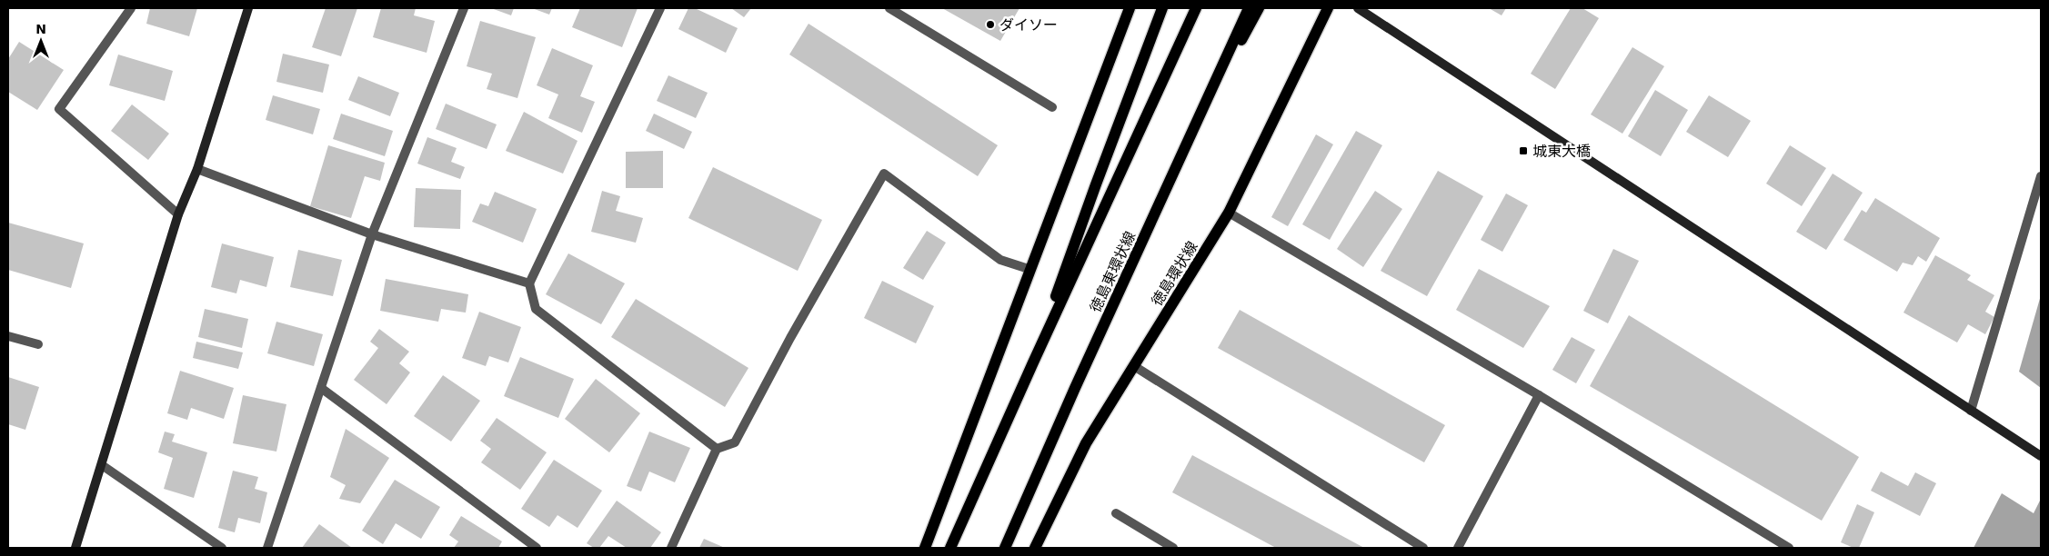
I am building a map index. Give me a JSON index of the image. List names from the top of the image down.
{
  "streets": {
    "main road": ["徳島東環状線", "徳島環状線"]
  },
  "places": {
    "other": ["ダイソー"],
    "transit": ["城東大橋"]
  },
  "north": "top"
}
